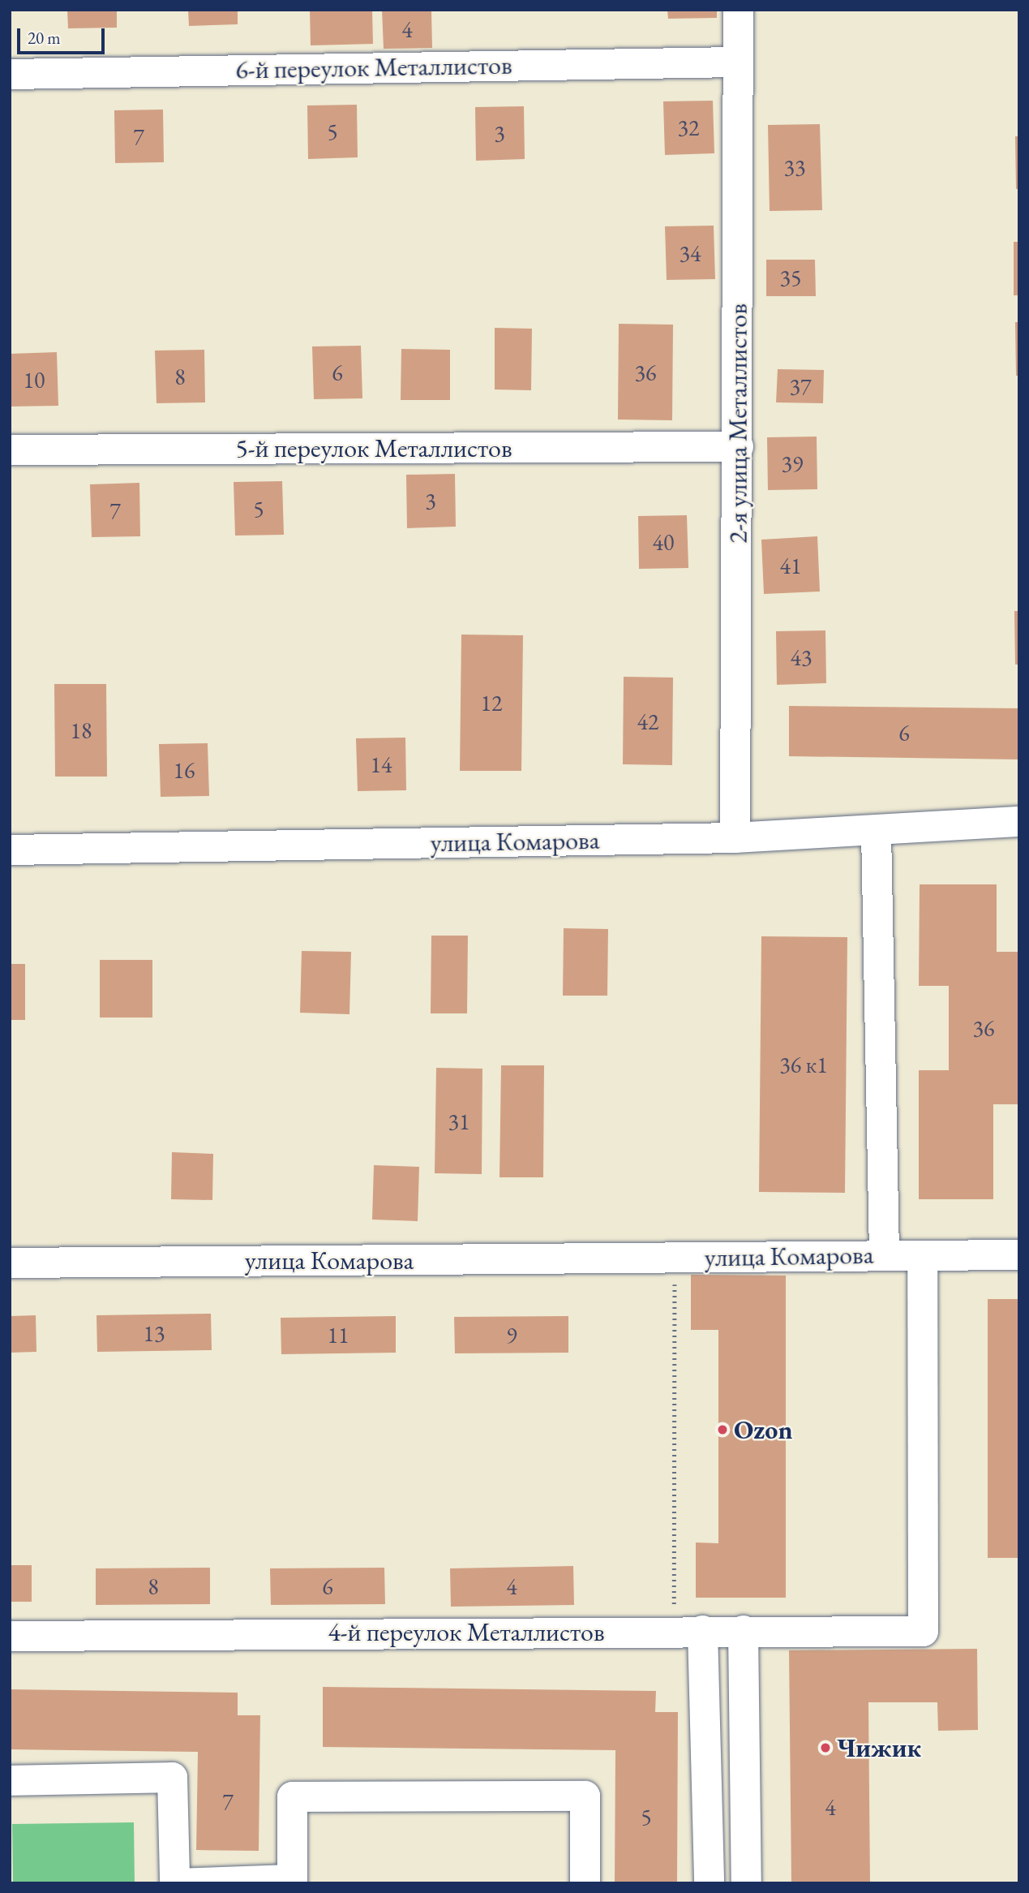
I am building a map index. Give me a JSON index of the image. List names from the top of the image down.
{
  "streets": {
    "street": [
      "6-й переулок Металлистов",
      "2-я улица Металлистов",
      "5-й переулок Металлистов",
      "улица Комарова",
      "4-й переулок Металлистов"
    ]
  },
  "crossings": [
    ["6-й переулок Металлистов", "2-я улица Металлистов"],
    ["2-я улица Металлистов", "5-й переулок Металлистов"],
    ["2-я улица Металлистов", "улица Комарова"],
    ["улица Комарова", "4-й переулок Металлистов"]
  ],
  "places": ["Ozon", "Чижик"],
  "house_numbers": [
    "4",
    "32",
    "5",
    "3",
    "7",
    "33",
    "34",
    "35",
    "6",
    "36",
    "8",
    "10",
    "37",
    "39",
    "3",
    "5",
    "7",
    "40",
    "41",
    "43",
    "12",
    "42",
    "18",
    "6",
    "14",
    "16",
    "36",
    "36 к1",
    "31",
    "13",
    "11",
    "9",
    "8",
    "6",
    "4",
    "7",
    "4",
    "5"
  ],
  "scale_bar": "20 m"
}
